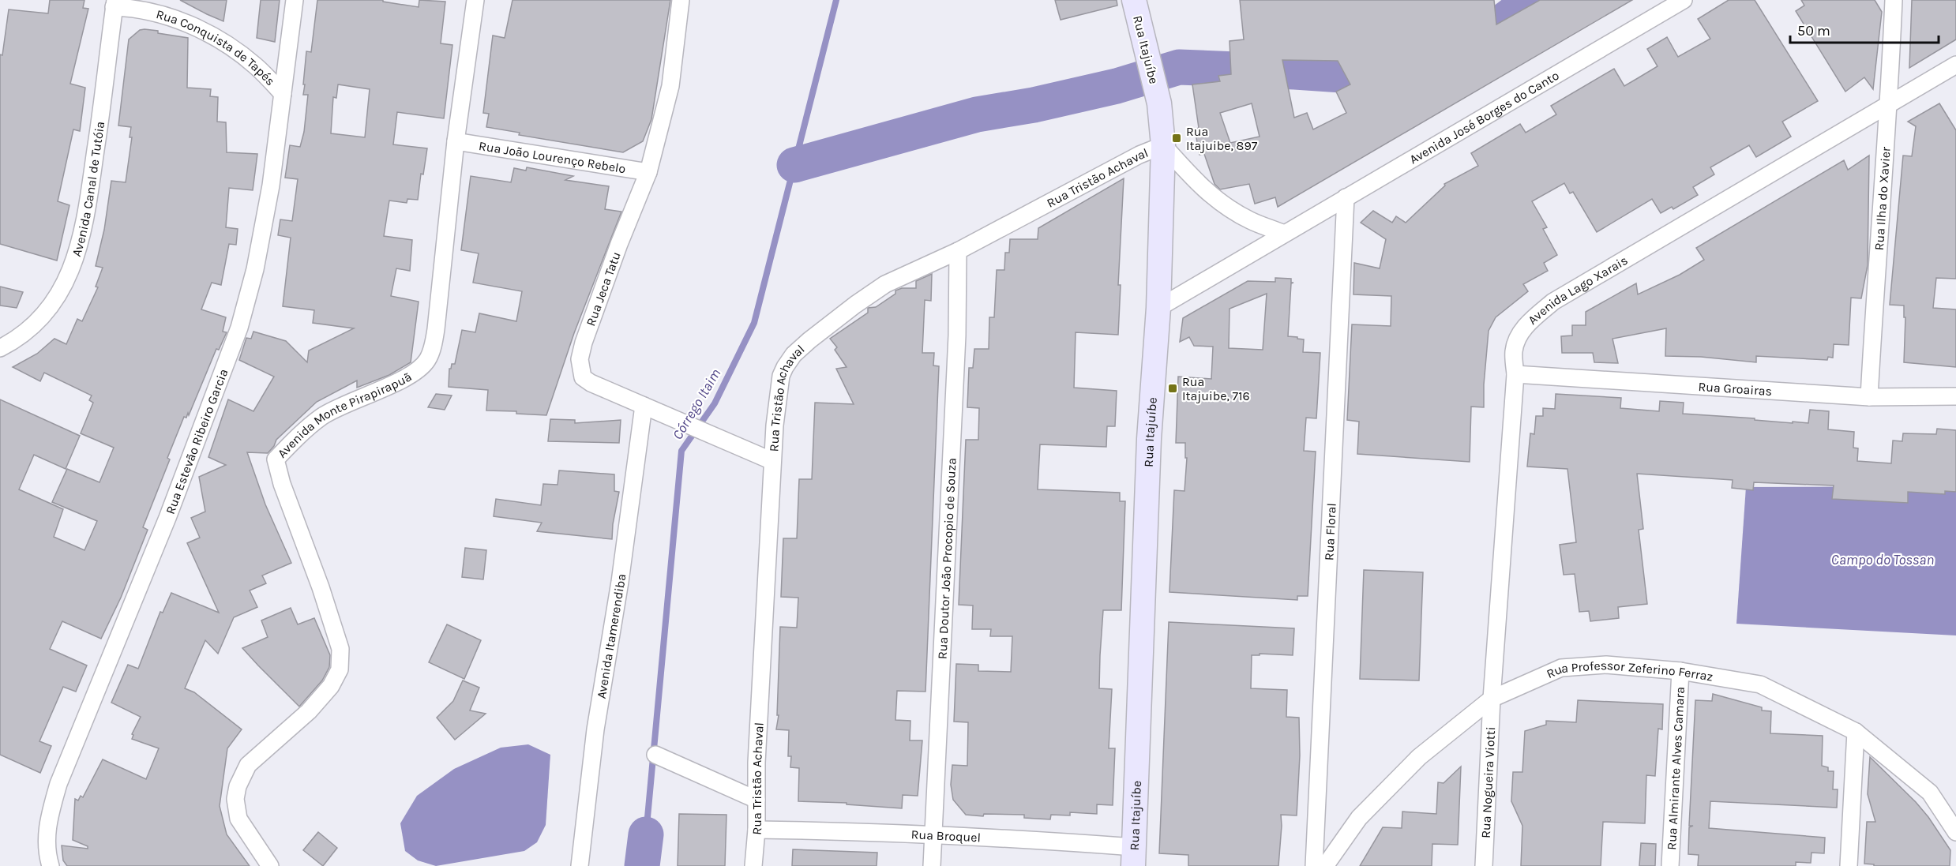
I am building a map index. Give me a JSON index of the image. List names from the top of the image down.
{
  "streets": {
    "main road": ["Rua Itajuíbe"],
    "street": [
      "Rua Conquista de Tapés",
      "Avenida José Borges do Canto",
      "Rua João Lourenço Rebelo",
      "Rua Tristão Achaval",
      "Avenida Canal de Tutóia",
      "Rua Ilha do Xavier",
      "Rua Jeca Tatu",
      "Avenida Lago Xarais",
      "Rua Groairas",
      "Avenida Monte Pirapirapuã",
      "Rua Estevão Ribeiro Garcia",
      "Rua Floral",
      "Rua Doutor João Procopio de Souza",
      "Avenida Itamerendiba",
      "Rua Professor Zeferino Ferraz",
      "Rua Almirante Alves Camara",
      "Rua Nogueira Viotti",
      "Rua Broquel"
    ]
  },
  "crossings": [
    ["Rua Conquista de Tapés", "Avenida Canal de Tutóia"],
    ["Rua Conquista de Tapés", "Rua Estevão Ribeiro Garcia"],
    ["Rua Itajuíbe", "Avenida José Borges do Canto"],
    ["Rua Itajuíbe", "Rua Tristão Achaval"],
    ["Rua Itajuíbe", "Rua Broquel"],
    ["Avenida José Borges do Canto", "Rua Floral"],
    ["Rua João Lourenço Rebelo", "Rua Jeca Tatu"],
    ["Rua João Lourenço Rebelo", "Avenida Monte Pirapirapuã"],
    ["Rua Tristão Achaval", "Rua Jeca Tatu"],
    ["Rua Tristão Achaval", "Rua Doutor João Procopio de Souza"],
    ["Rua Tristão Achaval", "Rua Broquel"],
    ["Rua Ilha do Xavier", "Avenida Lago Xarais"],
    ["Rua Ilha do Xavier", "Rua Groairas"],
    ["Rua Jeca Tatu", "Avenida Itamerendiba"],
    ["Avenida Lago Xarais", "Rua Groairas"],
    ["Avenida Lago Xarais", "Rua Professor Zeferino Ferraz"],
    ["Avenida Lago Xarais", "Rua Nogueira Viotti"],
    ["Rua Doutor João Procopio de Souza", "Rua Broquel"],
    ["Rua Professor Zeferino Ferraz", "Rua Almirante Alves Camara"],
    ["Rua Professor Zeferino Ferraz", "Rua Nogueira Viotti"]
  ],
  "water": ["Córrego Itaim", "Campo do Tossan"],
  "places": {
    "transit": ["Rua Itajuibe, 897", "Rua Itajuibe, 716"]
  },
  "scale_bar": "50 m"
}
